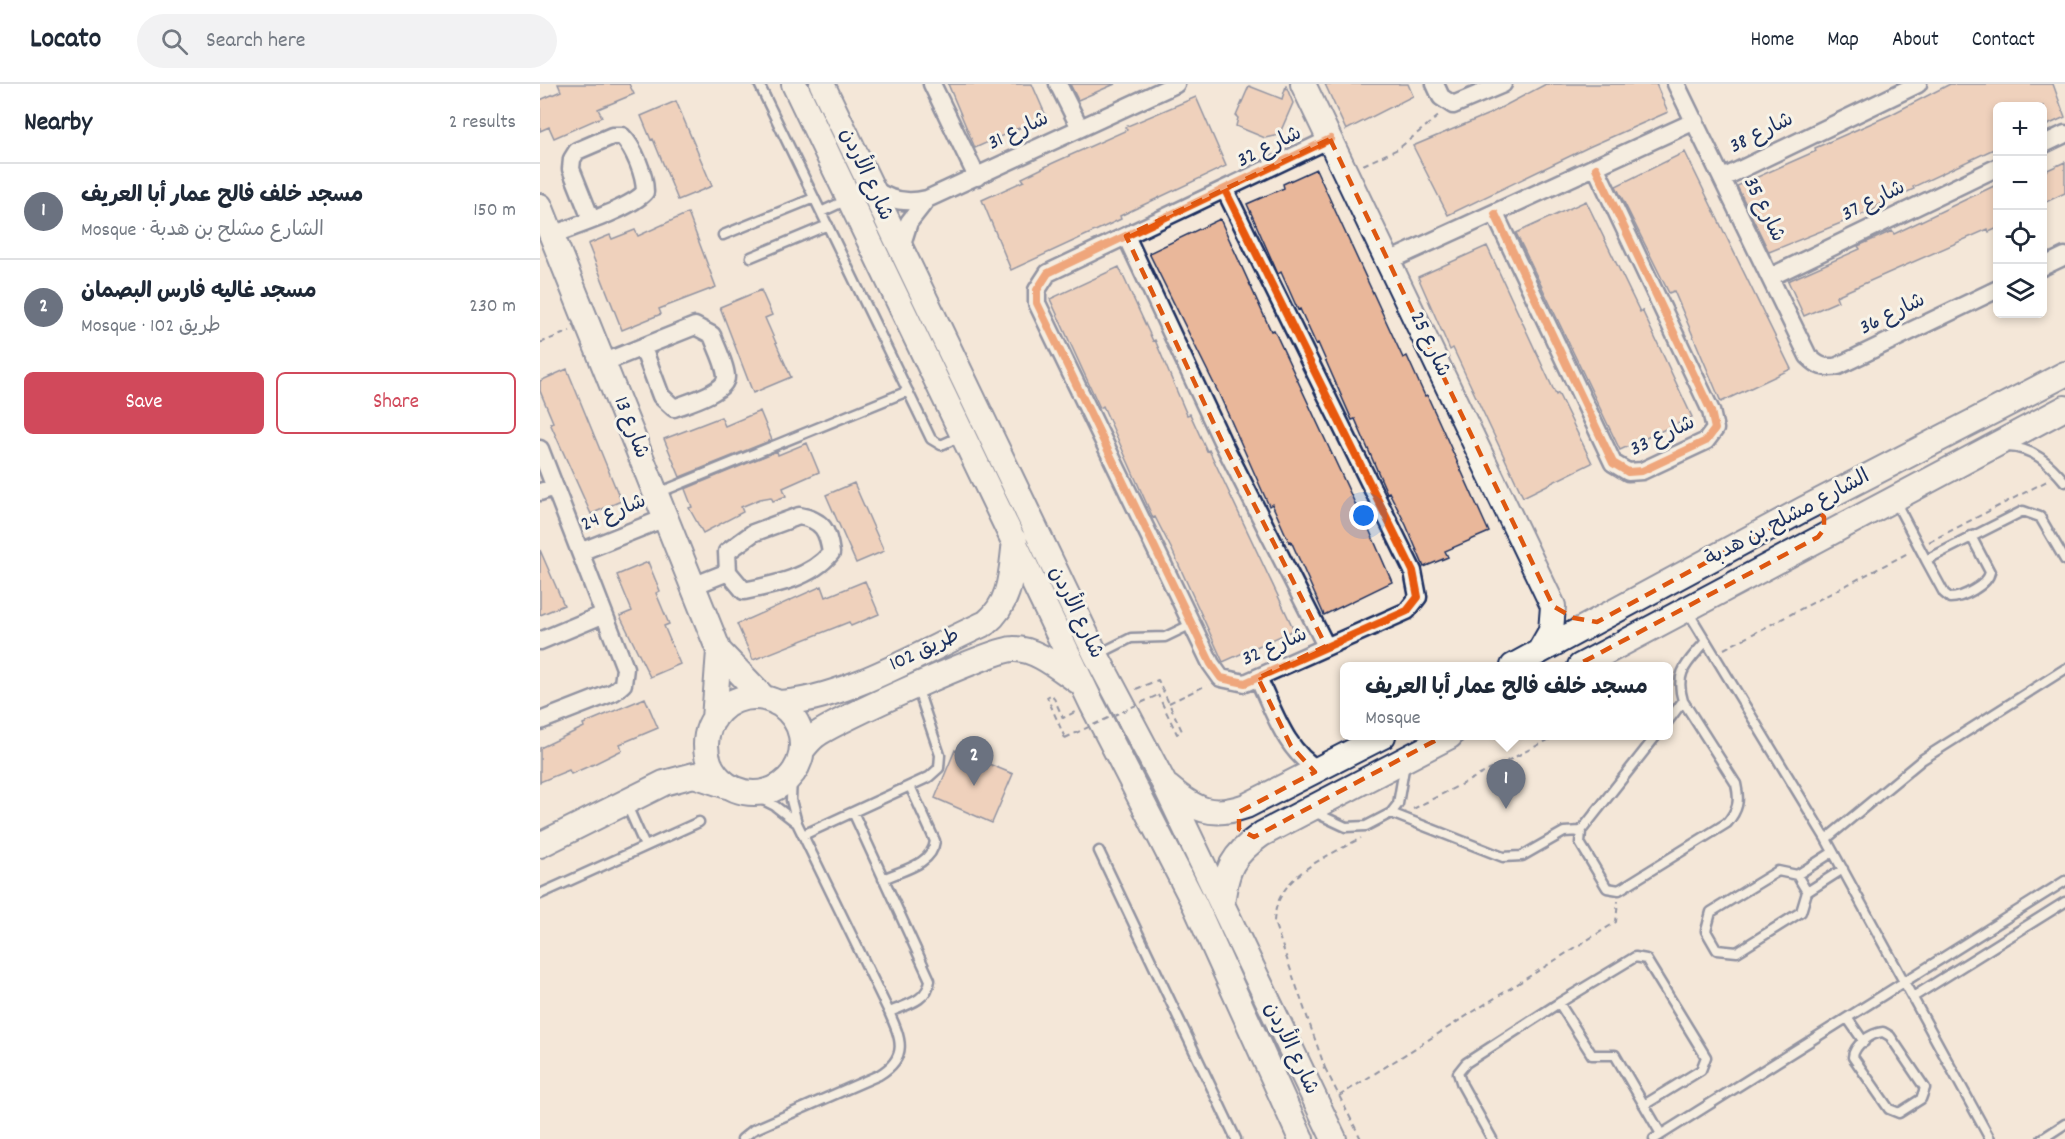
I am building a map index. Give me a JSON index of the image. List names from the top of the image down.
{
  "streets": {
    "street": [
      "شارع 31",
      "شارع 38",
      "شارع 32",
      "شارع الأردن",
      "شارع 37",
      "شارع 35",
      "شارع 36",
      "شارع 25",
      "شارع 13",
      "شارع 33",
      "شارع 24",
      "الشارع مشلح بن هدبة",
      "طريق 102"
    ]
  },
  "crossings": [
    ["شارع 31", "شارع الأردن"],
    ["شارع 38", "شارع 35"],
    ["شارع 32", "شارع 25"],
    ["شارع الأردن", "طريق 102"],
    ["شارع 37", "شارع 35"],
    ["شارع 35", "شارع 36"],
    ["شارع 13", "شارع 24"],
    ["شارع 13", "طريق 102"]
  ],
  "page": {
    "header": "Locato",
    "search": "Search here",
    "nav": [
      "Home",
      "Map",
      "About",
      "Contact"
    ],
    "heading": ["Nearby", "2 results"],
    "map_buttons": ["+", "−"],
    "list": [
      {
        "mark": "1",
        "name": "مسجد خلف فالح عمار أبا العريف",
        "note": "Mosque · الشارع مشلح بن هدبة",
        "value": "150 m"
      },
      {
        "mark": "2",
        "name": "مسجد غاليه فارس البصمان",
        "note": "Mosque · طريق 102",
        "value": "230 m"
      }
    ],
    "buttons": ["Save", "Share"],
    "popup": ["مسجد خلف فالح عمار أبا العريف", "Mosque"],
    "pins": ["2", "1"]
  }
}
